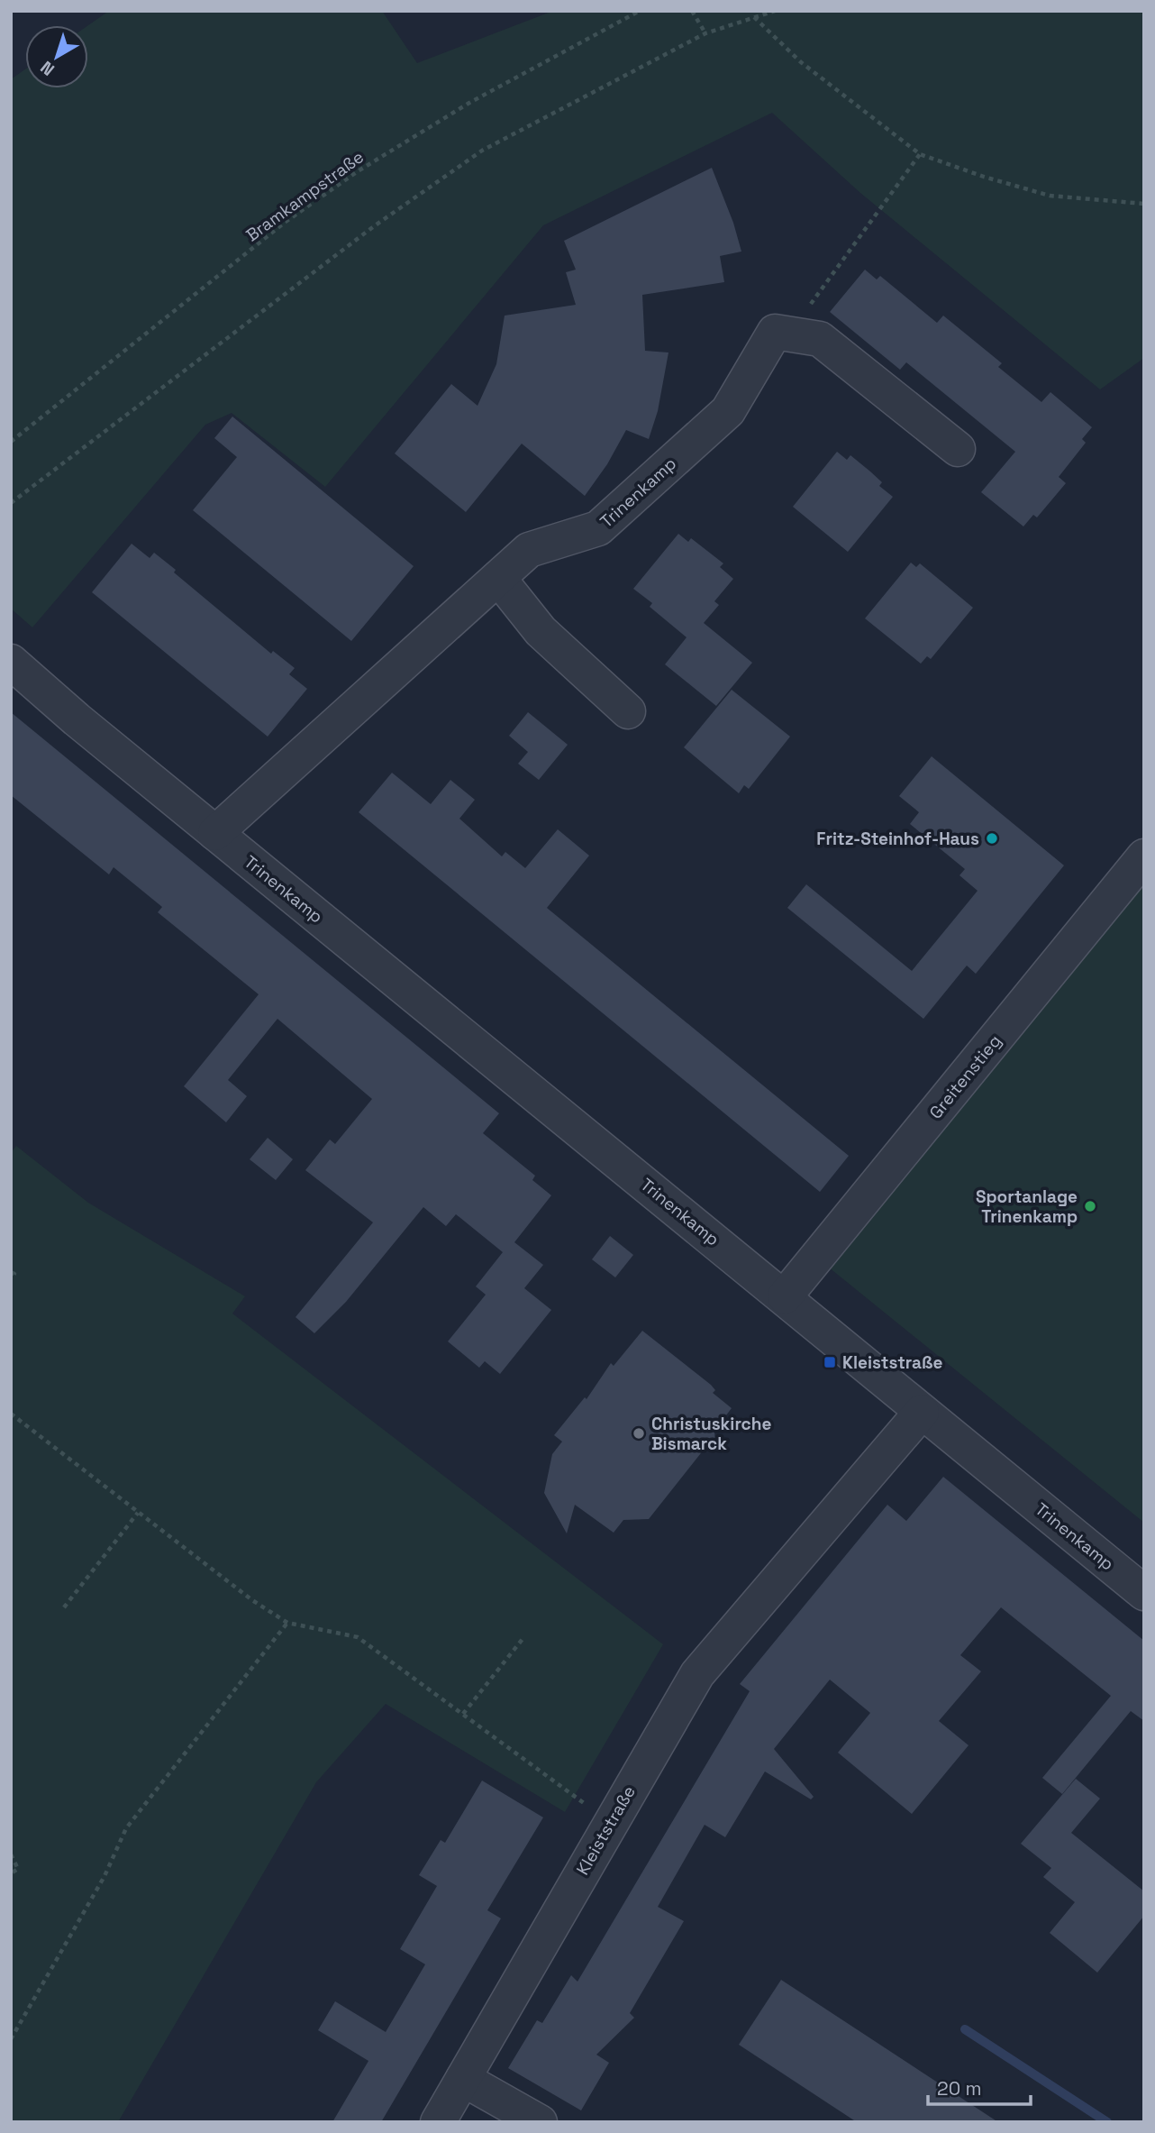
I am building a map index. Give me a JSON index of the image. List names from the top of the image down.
{
  "streets": {
    "street": ["Trinenkamp", "Greitenstieg", "Kleiststraße"],
    "path": ["Bramkampstraße"]
  },
  "crossings": [
    ["Trinenkamp", "Greitenstieg"],
    ["Trinenkamp", "Kleiststraße"]
  ],
  "places": {
    "other": ["Fritz-Steinhof-Haus", "Sportanlage Trinenkamp", "Christuskirche Bismarck"],
    "transit": ["Kleiststraße"]
  },
  "scale_bar": "20 m",
  "north": "bottom left"
}
